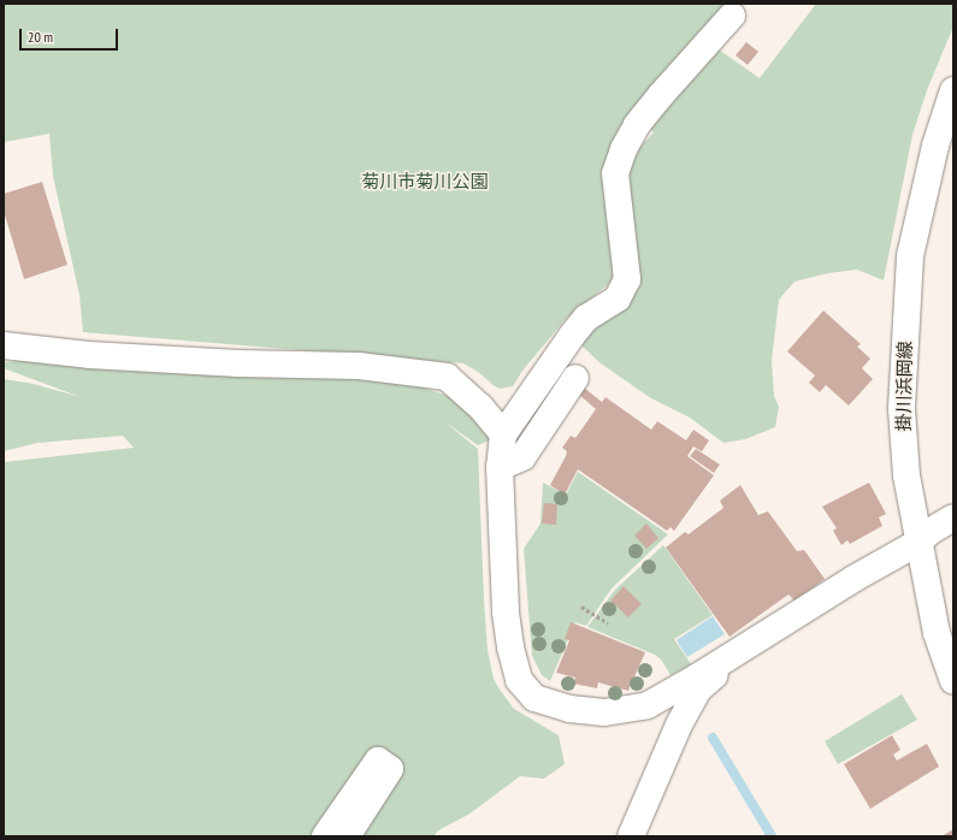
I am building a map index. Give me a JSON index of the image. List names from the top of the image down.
{
  "streets": {
    "street": ["掛川浜岡線"]
  },
  "parks": ["菊川市菊川公園"],
  "scale_bar": "20 m"
}
